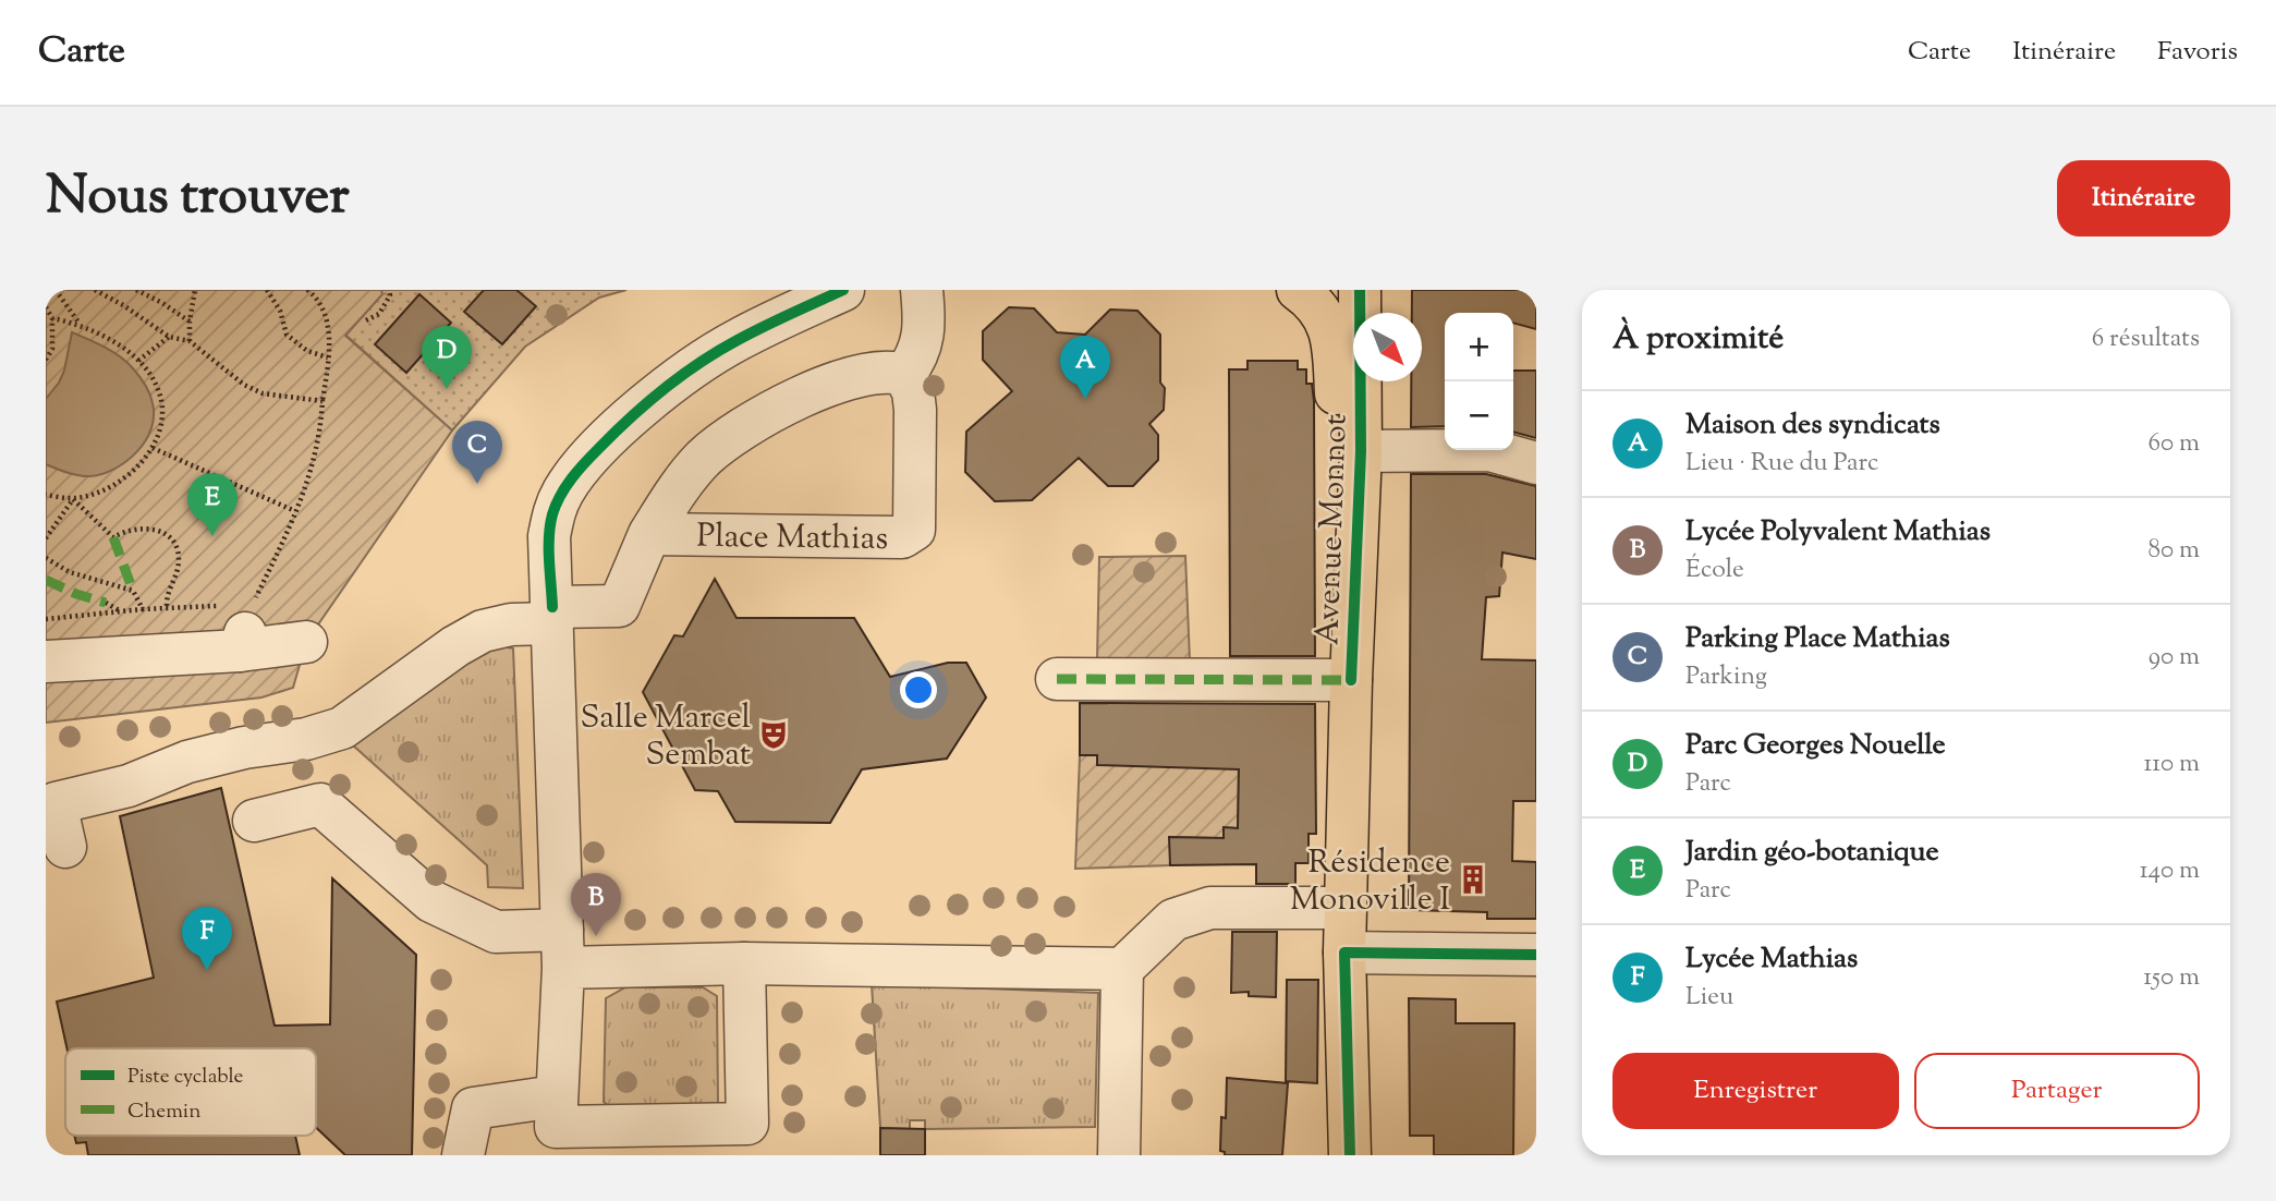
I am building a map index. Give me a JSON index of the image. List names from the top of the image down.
{
  "streets": {
    "main road": ["Avenue Monnot"],
    "street": ["Place Mathias"]
  },
  "places": {
    "theatre": ["Salle Marcel Sembat"],
    "building": ["Résidence Monoville I"]
  },
  "legend": ["Piste cyclable", "Chemin"],
  "north": "bottom right",
  "page": {
    "header": "Carte",
    "nav": ["Carte", "Itinéraire", "Favoris"],
    "title": "Nous trouver",
    "buttons": [
      "Itinéraire",
      ["Enregistrer", "Partager"]
    ],
    "heading": ["À proximité", "6 résultats"],
    "map_buttons": ["+", "−"],
    "pins": [
      "D",
      "A",
      "C",
      "E",
      "B",
      "F"
    ],
    "list": [
      {
        "mark": "A",
        "name": "Maison des syndicats",
        "note": "Lieu · Rue du Parc",
        "value": "60 m"
      },
      {
        "mark": "B",
        "name": "Lycée Polyvalent Mathias",
        "note": "École",
        "value": "80 m"
      },
      {
        "mark": "C",
        "name": "Parking Place Mathias",
        "note": "Parking",
        "value": "90 m"
      },
      {
        "mark": "D",
        "name": "Parc Georges Nouelle",
        "note": "Parc",
        "value": "110 m"
      },
      {
        "mark": "E",
        "name": "Jardin géo-botanique",
        "note": "Parc",
        "value": "140 m"
      },
      {
        "mark": "F",
        "name": "Lycée Mathias",
        "note": "Lieu",
        "value": "150 m"
      }
    ]
  }
}
